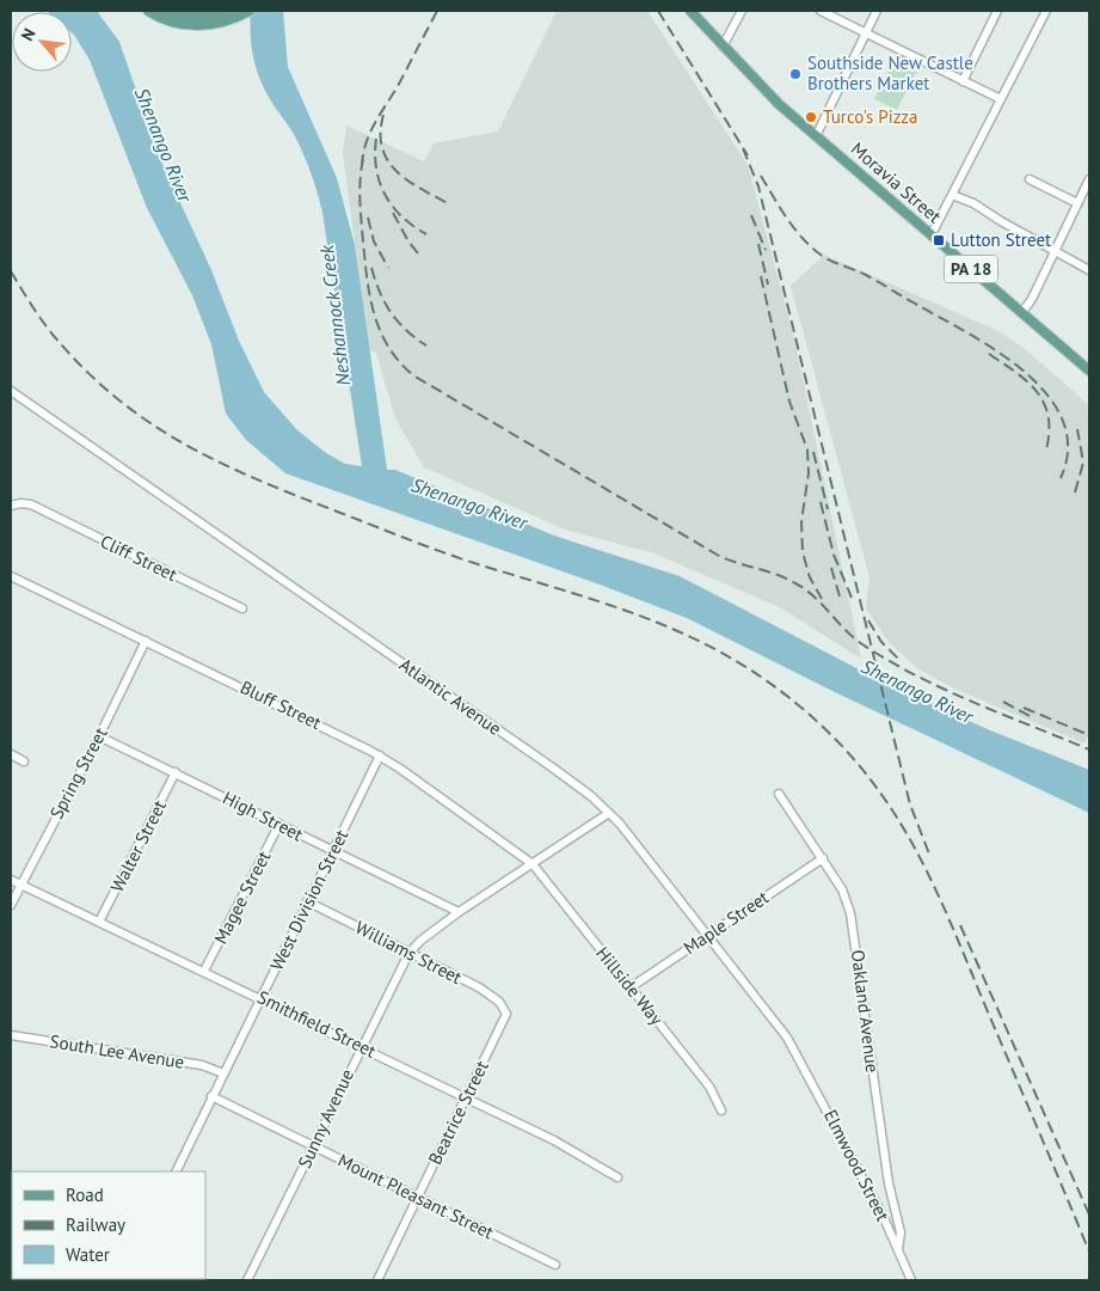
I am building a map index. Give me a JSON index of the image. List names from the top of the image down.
{
  "streets": {
    "main road": ["Moravia Street", "PA 18"],
    "street": [
      "Cliff Street",
      "Atlantic Avenue",
      "Bluff Street",
      "Spring Street",
      "High Street",
      "Walter Street",
      "Magee Street",
      "West Division Street",
      "Maple Street",
      "Williams Street",
      "Hillside Way",
      "Oakland Avenue",
      "Smithfield Street",
      "South Lee Avenue",
      "Beatrice Street",
      "Sunny Avenue",
      "Elmwood Street",
      "Mount Pleasant Street"
    ]
  },
  "crossings": [
    ["Atlantic Avenue", "Maple Street"],
    ["Atlantic Avenue", "Sunny Avenue"],
    ["Atlantic Avenue", "Elmwood Street"],
    ["Bluff Street", "Spring Street"],
    ["Bluff Street", "West Division Street"],
    ["Bluff Street", "Hillside Way"],
    ["Bluff Street", "Sunny Avenue"],
    ["Spring Street", "High Street"],
    ["Spring Street", "Smithfield Street"],
    ["High Street", "Walter Street"],
    ["High Street", "Magee Street"],
    ["High Street", "West Division Street"],
    ["High Street", "Sunny Avenue"],
    ["Walter Street", "Smithfield Street"],
    ["Magee Street", "Smithfield Street"],
    ["West Division Street", "Williams Street"],
    ["West Division Street", "Smithfield Street"],
    ["West Division Street", "South Lee Avenue"],
    ["West Division Street", "Mount Pleasant Street"],
    ["Maple Street", "Hillside Way"],
    ["Maple Street", "Oakland Avenue"],
    ["Williams Street", "Beatrice Street"],
    ["Williams Street", "Sunny Avenue"],
    ["Hillside Way", "Sunny Avenue"],
    ["Oakland Avenue", "Elmwood Street"],
    ["Smithfield Street", "Beatrice Street"],
    ["Smithfield Street", "Sunny Avenue"],
    ["Beatrice Street", "Mount Pleasant Street"],
    ["Sunny Avenue", "Mount Pleasant Street"]
  ],
  "water": ["Shenango River", "Neshannock Creek"],
  "places": {
    "other": ["Southside New Castle Brothers Market", "Turco's Pizza"],
    "transit": ["Lutton Street"]
  },
  "legend": ["Road", "Railway", "Water"],
  "north": "top left"
}
